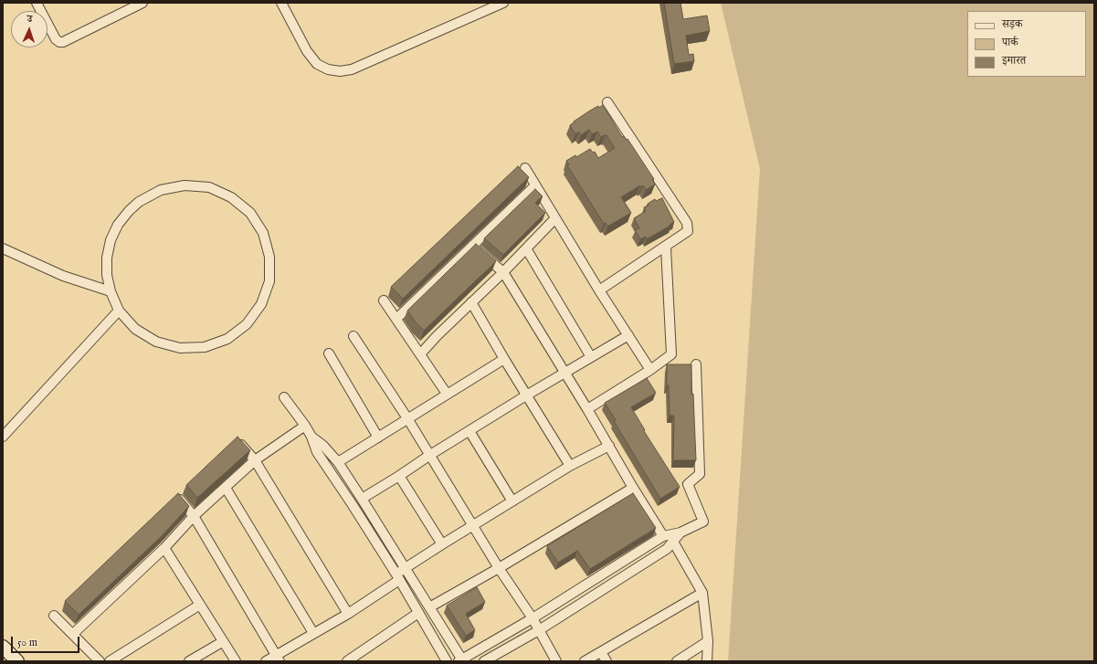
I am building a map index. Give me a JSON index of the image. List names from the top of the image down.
{
  "legend": ["सड़क", "पार्क", "इमारत"],
  "scale_bar": "50 m",
  "north": "top"
}
